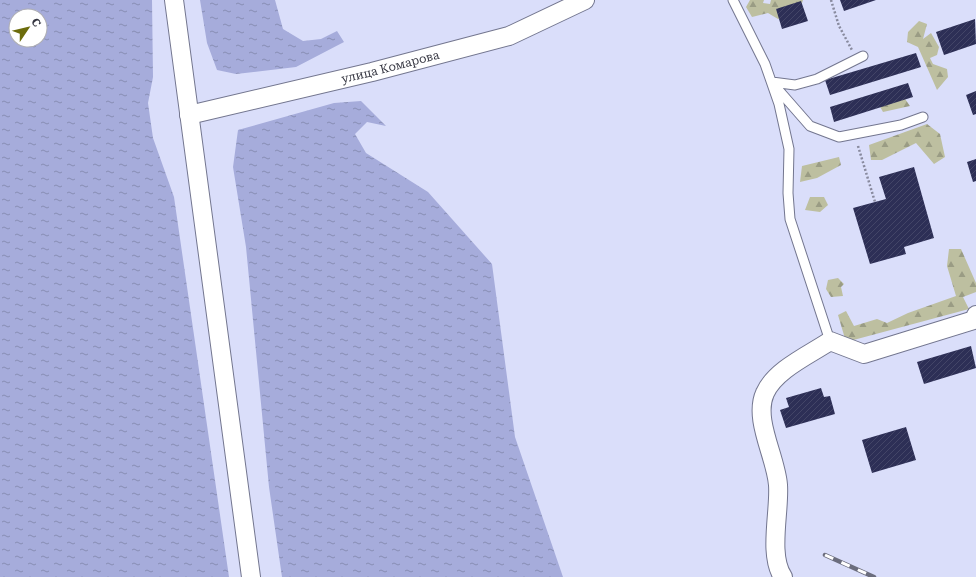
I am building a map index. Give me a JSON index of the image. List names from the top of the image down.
{
  "streets": {
    "street": ["улица Комарова"]
  },
  "north": "top right"
}
